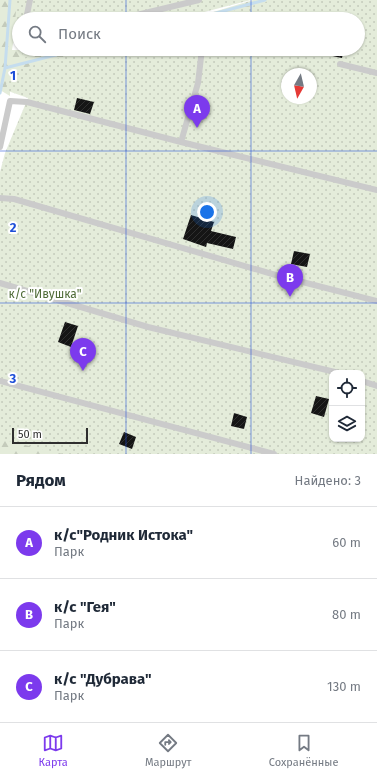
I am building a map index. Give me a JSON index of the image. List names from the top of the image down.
{
  "parks": ["к/с \"Ивушка\""],
  "scale_bar": "50 m",
  "north": "bottom",
  "page": {
    "search": "Поиск",
    "pins": ["A", "B", "C"],
    "scale": "50 m",
    "heading": ["Рядом", "Найдено: 3"],
    "list": [
      {
        "mark": "A",
        "name": "к/с\"Родник Истока\"",
        "note": "Парк",
        "value": "60 m"
      },
      {
        "mark": "B",
        "name": "к/с \"Гея\"",
        "note": "Парк",
        "value": "80 m"
      },
      {
        "mark": "C",
        "name": "к/с \"Дубрава\"",
        "note": "Парк",
        "value": "130 m"
      }
    ],
    "nav": ["Карта", "Маршрут", "Сохранённые"]
  },
  "grid": {
    "rows": ["1", "2", "3"]
  }
}
